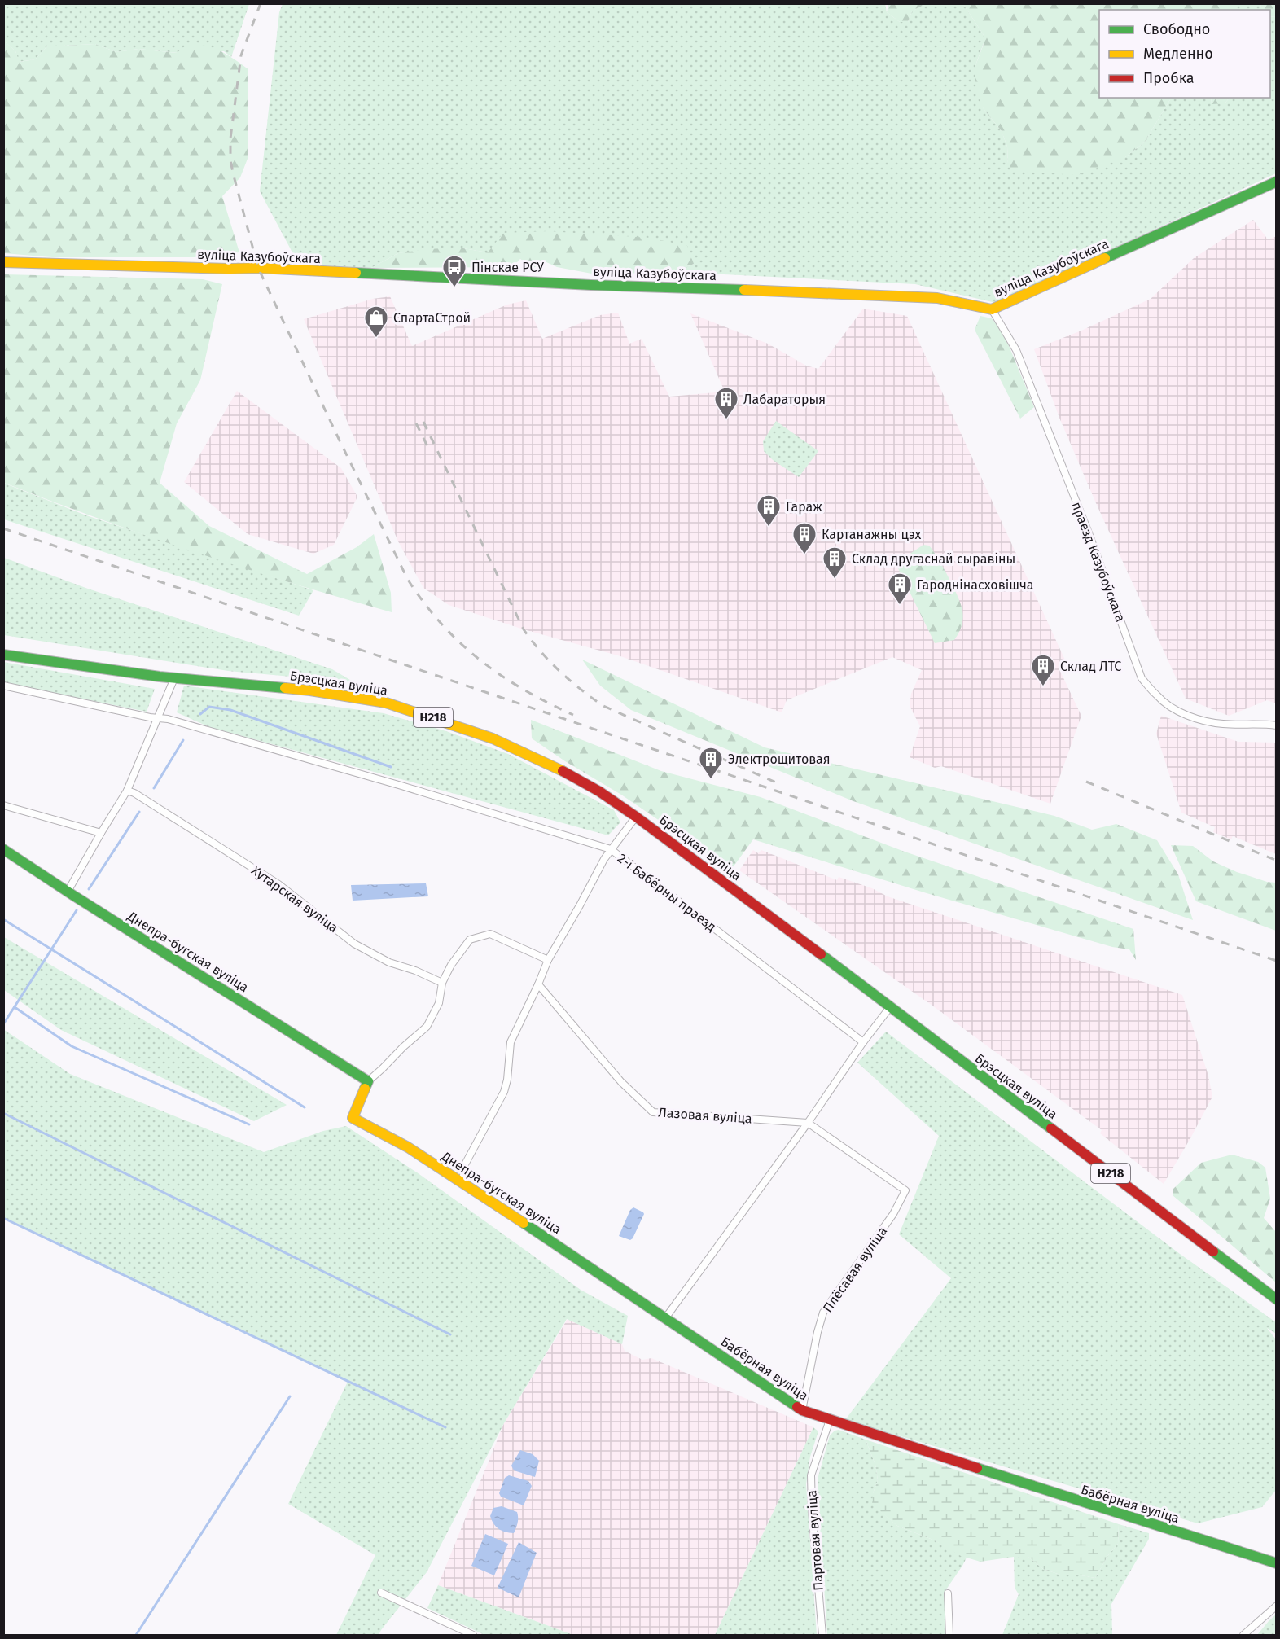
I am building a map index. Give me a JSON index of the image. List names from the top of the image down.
{
  "streets": {
    "street": [
      "вуліца Казубоўскага",
      "праезд Казубоўскага",
      "Брэсцкая вуліца",
      "Н218",
      "2-і Бабёрны праезд",
      "Хутарская вуліца",
      "Днепра-бугская вуліца",
      "Лазовая вуліца",
      "Плёсавая вуліца",
      "Бабёрная вуліца",
      "Партовая вуліца"
    ]
  },
  "crossings": [
    ["вуліца Казубоўскага", "праезд Казубоўскага"],
    ["Хутарская вуліца", "Днепра-бугская вуліца"],
    ["Днепра-бугская вуліца", "Бабёрная вуліца"],
    ["Лазовая вуліца", "Плёсавая вуліца"],
    ["Плёсавая вуліца", "Бабёрная вуліца"],
    ["Бабёрная вуліца", "Партовая вуліца"]
  ],
  "places": {
    "bus stop": ["Пінскае РСУ"],
    "shop": ["СпартаСтрой"],
    "building": [
      "Лабараторыя",
      "Гараж",
      "Картанажны цэх",
      "Склад другаснай сыравіны",
      "Гароднінасховішча",
      "Склад ЛТС",
      "Электрощитовая"
    ]
  },
  "legend": ["Свободно", "Медленно", "Пробка"]
}
